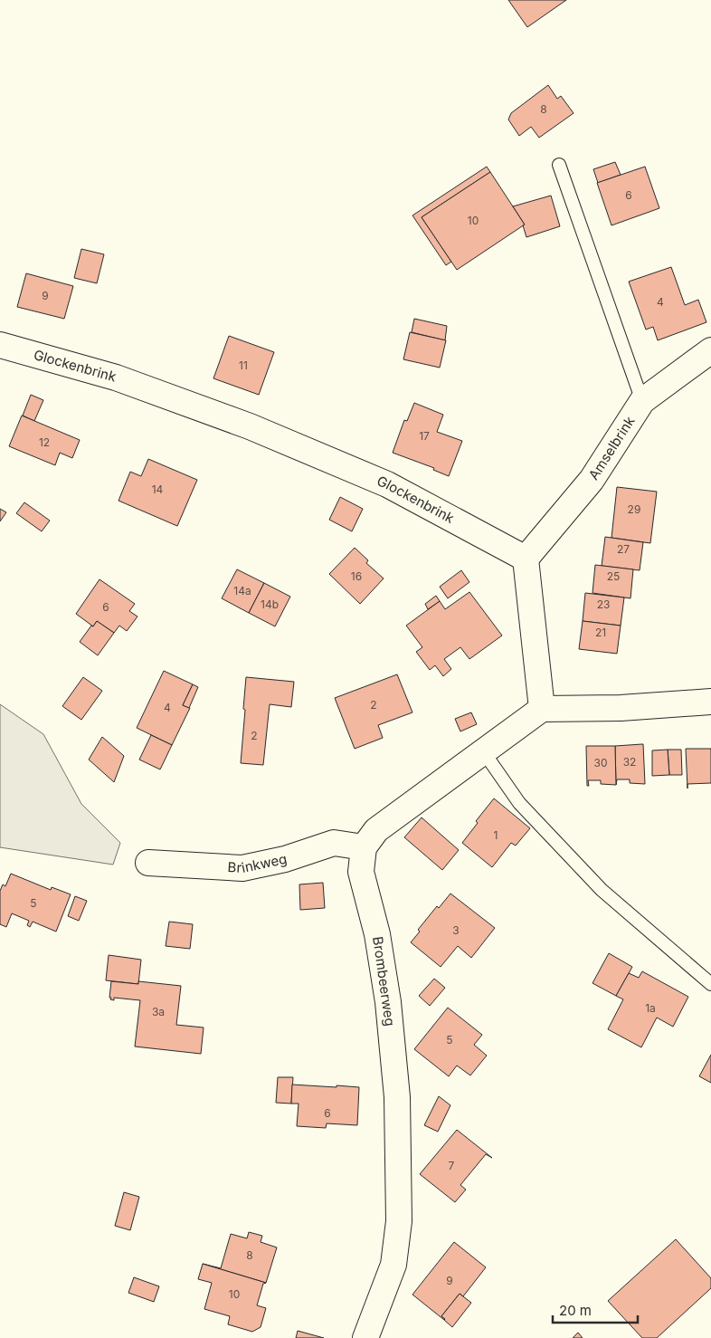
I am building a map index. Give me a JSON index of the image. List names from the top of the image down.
{
  "streets": {
    "street": [
      "Glockenbrink",
      "Amselbrink",
      "Brinkweg",
      "Brombeerweg"
    ]
  },
  "crossings": [
    ["Glockenbrink", "Amselbrink"],
    ["Brinkweg", "Brombeerweg"]
  ],
  "house_numbers": [
    "8",
    "6",
    "10",
    "9",
    "4",
    "11",
    "17",
    "12",
    "14",
    "29",
    "27",
    "16",
    "25",
    "14a",
    "14b",
    "23",
    "6",
    "21",
    "2",
    "4",
    "2",
    "32",
    "30",
    "1",
    "5",
    "3",
    "1a",
    "3a",
    "5",
    "6",
    "7",
    "8",
    "9",
    "10"
  ],
  "scale_bar": "20 m"
}
